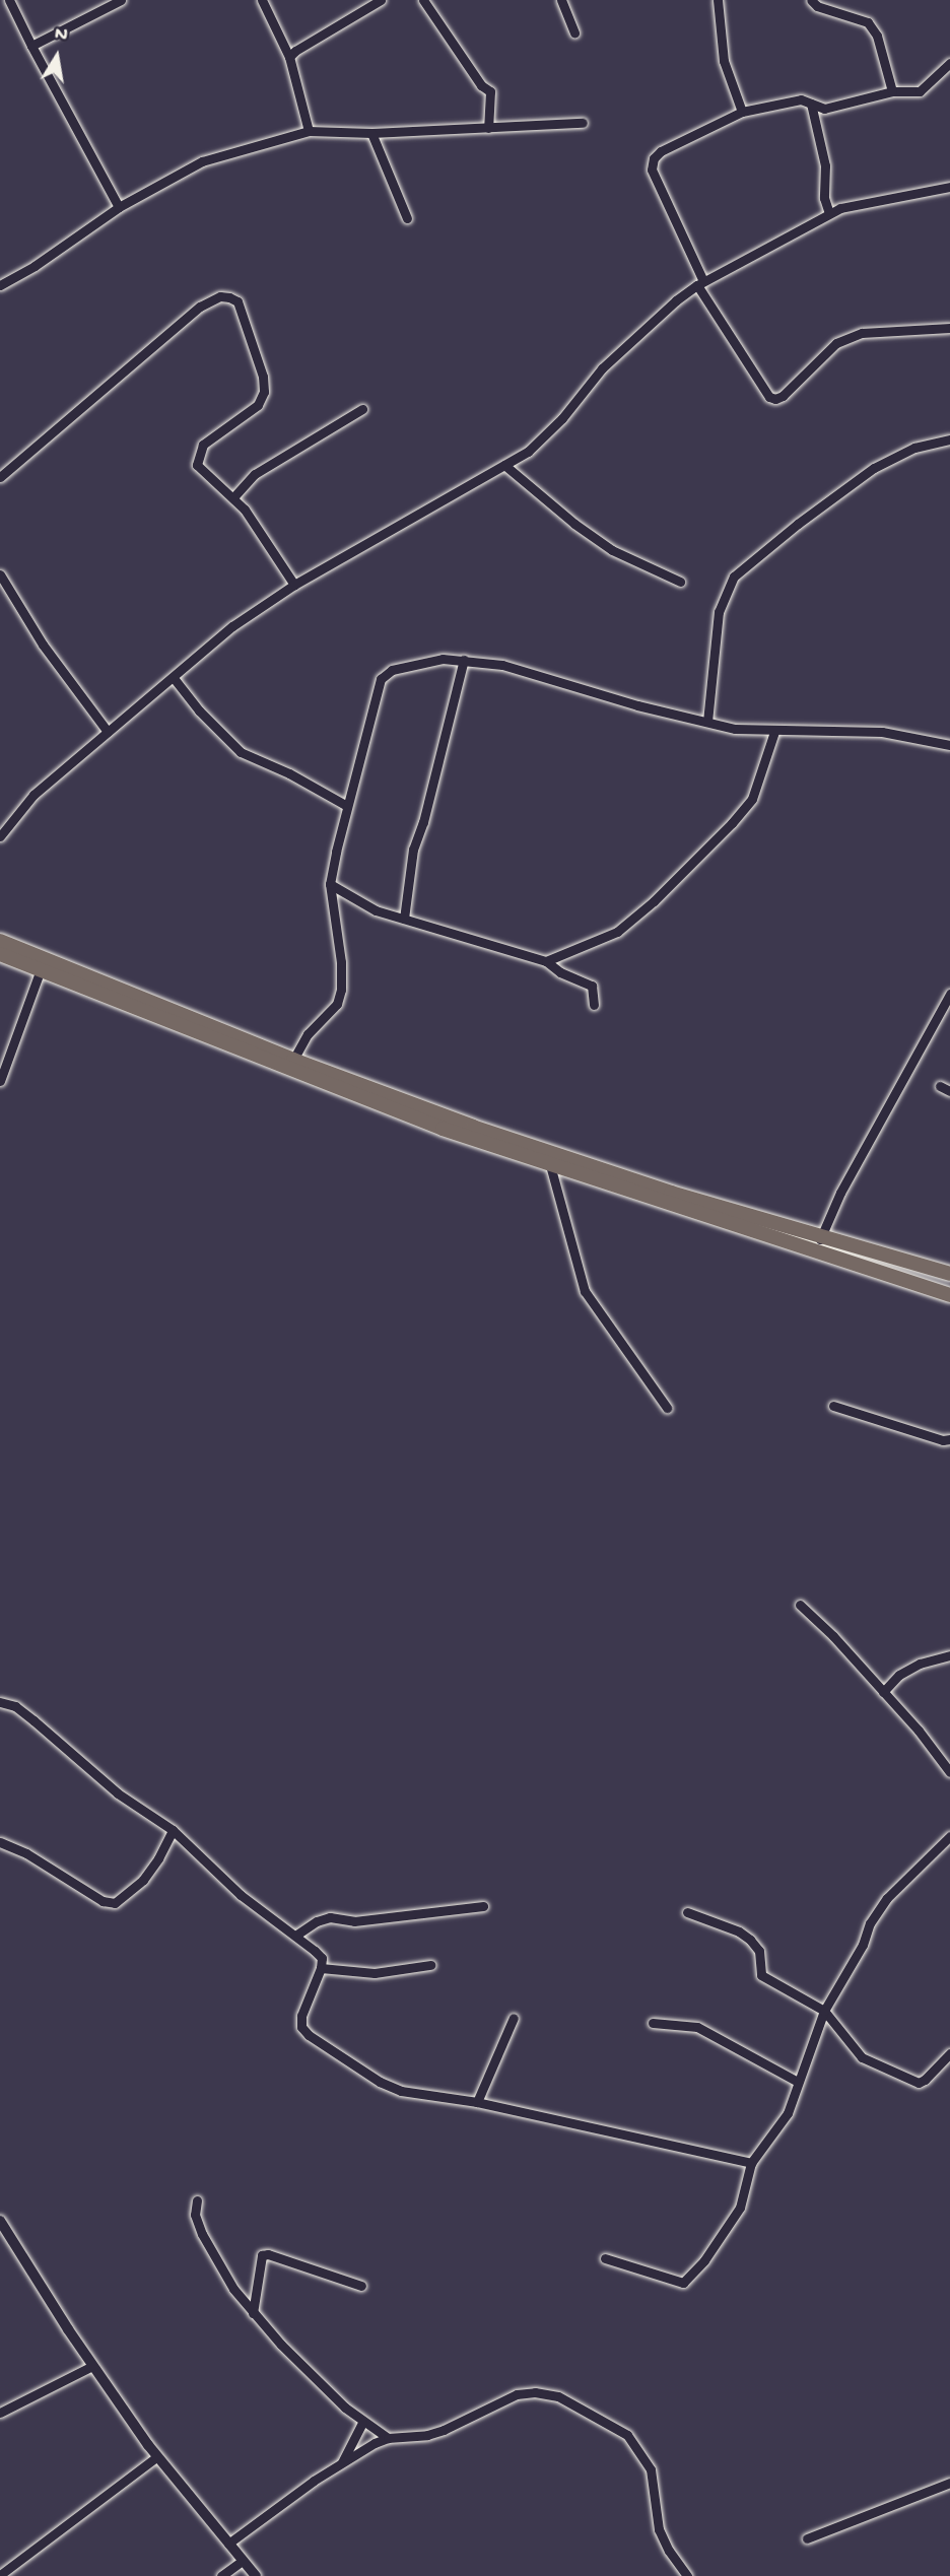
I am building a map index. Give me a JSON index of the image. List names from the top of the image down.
{
  "north": "top"
}
